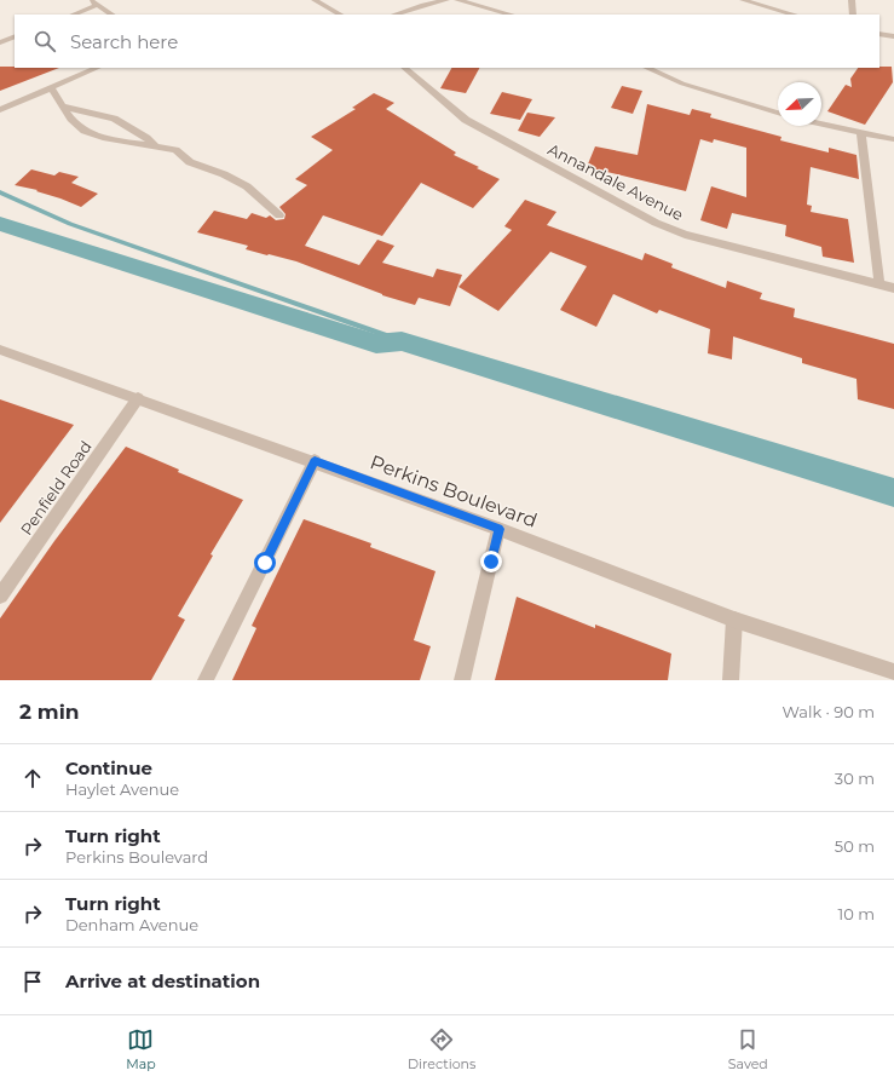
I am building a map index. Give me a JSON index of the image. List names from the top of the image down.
{
  "streets": {
    "street": ["Annandale Avenue", "Penfield Road", "Perkins Boulevard"]
  },
  "crossings": [
    ["Penfield Road", "Perkins Boulevard"]
  ],
  "north": "bottom left",
  "page": {
    "search": "Search here",
    "heading": ["2 min", "Walk · 90 m"],
    "list": [
      ["Continue", "Haylet Avenue", "30 m"],
      ["Turn right", "Perkins Boulevard", "50 m"],
      ["Turn right", "Denham Avenue", "10 m"],
      "Arrive at destination"
    ],
    "nav": ["Map", "Directions", "Saved"]
  }
}
